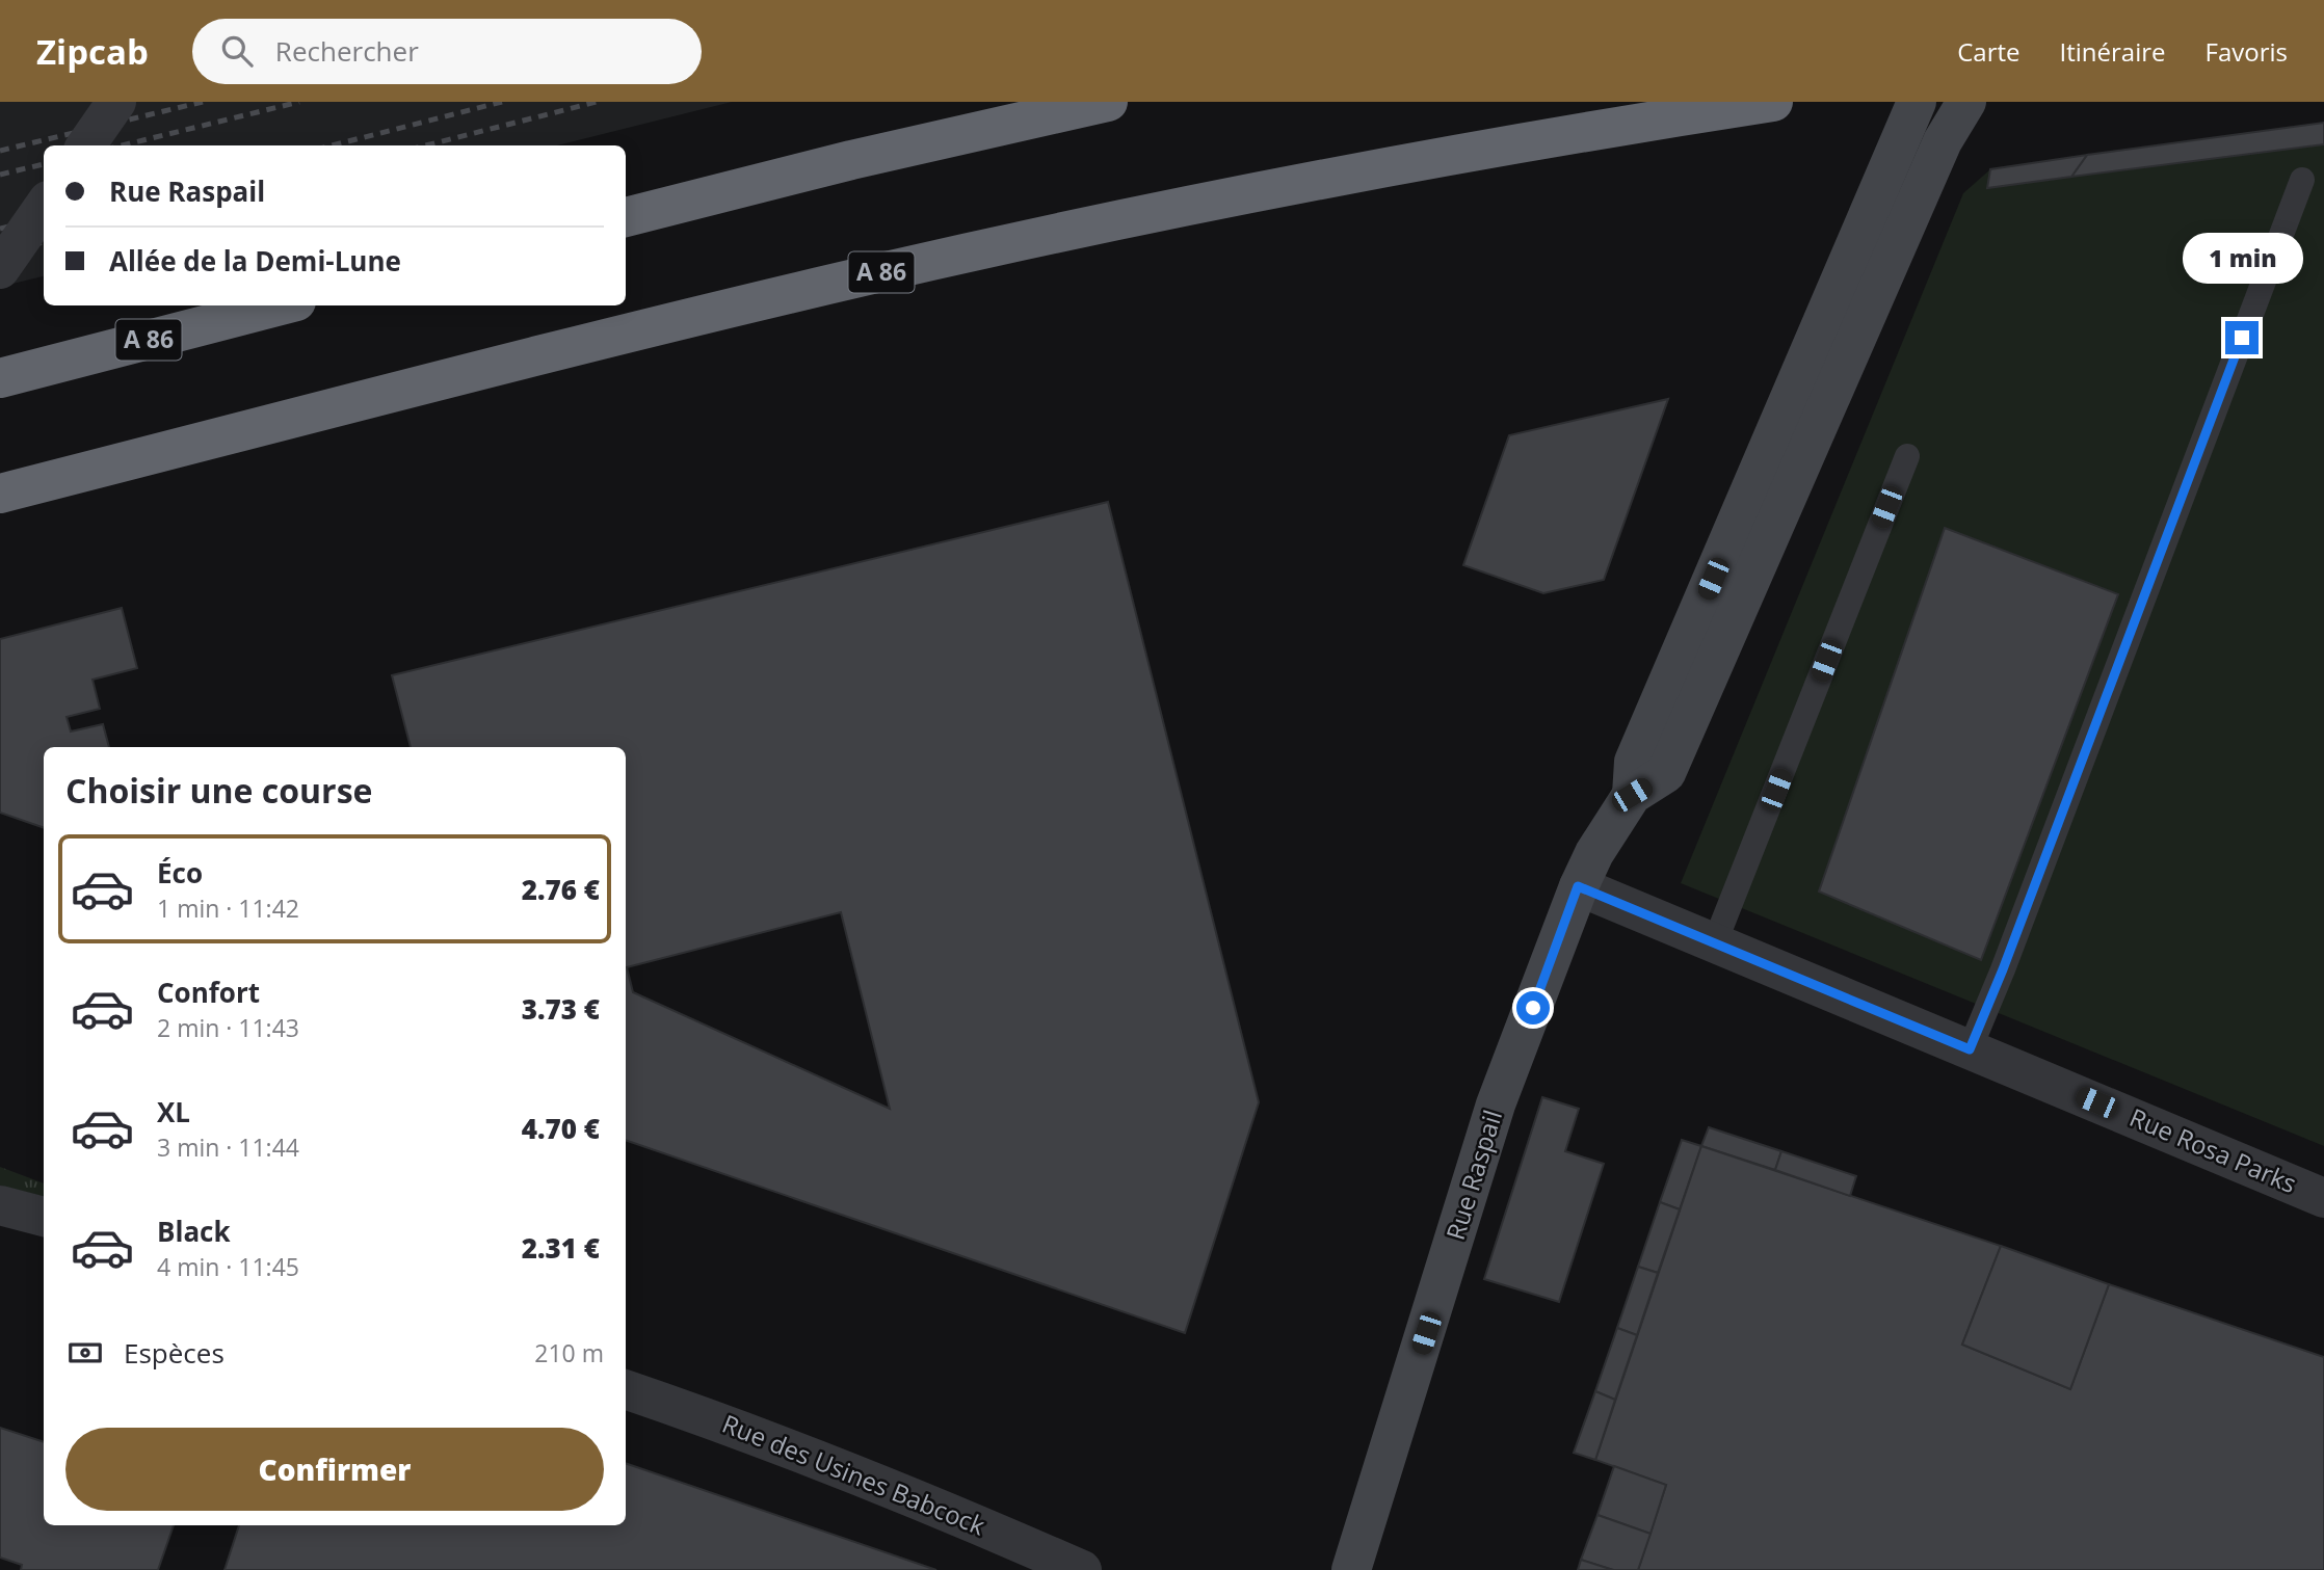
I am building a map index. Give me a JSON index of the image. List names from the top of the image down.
{
  "streets": {
    "highway": ["A 86"],
    "street": ["Rue Rosa Parks", "Rue Raspail", "Rue des Usines Babcock"]
  },
  "crossings": [
    ["Rue Rosa Parks", "Rue Raspail"]
  ],
  "page": {
    "header": "Zipcab",
    "search": "Rechercher",
    "nav": ["Carte", "Itinéraire", "Favoris"],
    "banner": ["Rue Raspail", "Allée de la Demi-Lune"],
    "bubble": "1 min",
    "heading": "Choisir une course",
    "list": [
      {
        "name": "Éco",
        "note": "1 min · 11:42",
        "value": "2.76 €"
      },
      {
        "name": "Confort",
        "note": "2 min · 11:43",
        "value": "3.73 €"
      },
      {
        "name": "XL",
        "note": "3 min · 11:44",
        "value": "4.70 €"
      },
      {
        "name": "Black",
        "note": "4 min · 11:45",
        "value": "2.31 €"
      }
    ],
    "pay": ["Espèces", "210 m"],
    "buttons": "Confirmer"
  }
}
